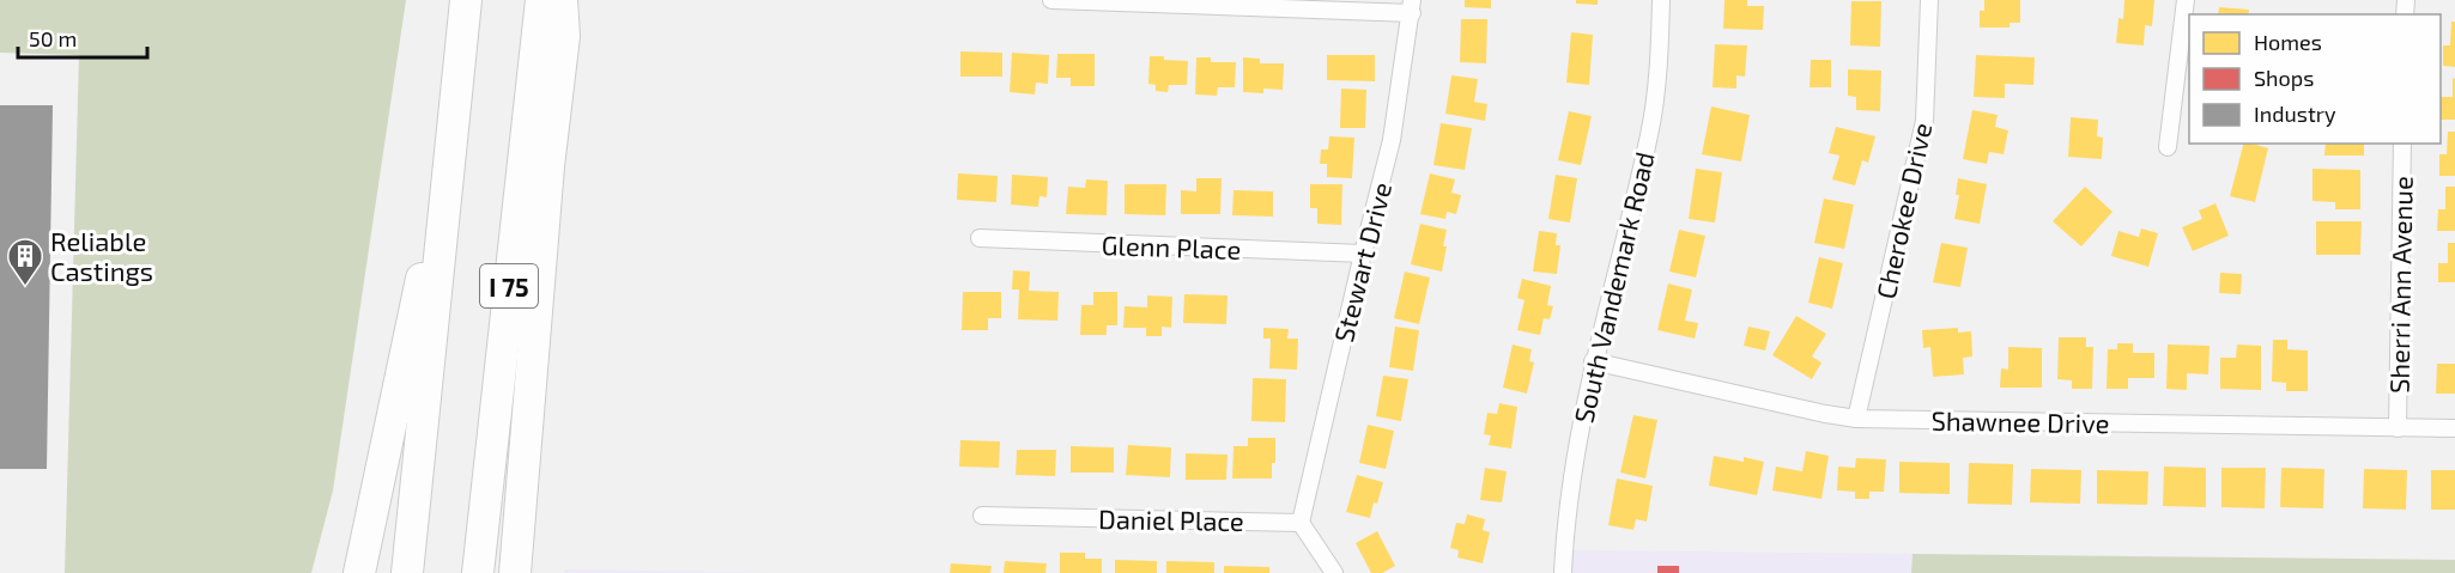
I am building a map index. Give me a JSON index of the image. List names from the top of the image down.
{
  "streets": {
    "highway": ["I 75"],
    "street": [
      "Cherokee Drive",
      "Glenn Place",
      "Stewart Drive",
      "Sherri Ann Avenue",
      "South Vandemark Road",
      "Shawnee Drive",
      "Daniel Place"
    ]
  },
  "crossings": [
    ["Cherokee Drive", "Shawnee Drive"],
    ["Glenn Place", "Stewart Drive"],
    ["Stewart Drive", "Daniel Place"],
    ["Sherri Ann Avenue", "Shawnee Drive"],
    ["South Vandemark Road", "Shawnee Drive"]
  ],
  "places": {
    "building": ["Reliable Castings"]
  },
  "legend": ["Homes", "Shops", "Industry"],
  "scale_bar": "50 m"
}
